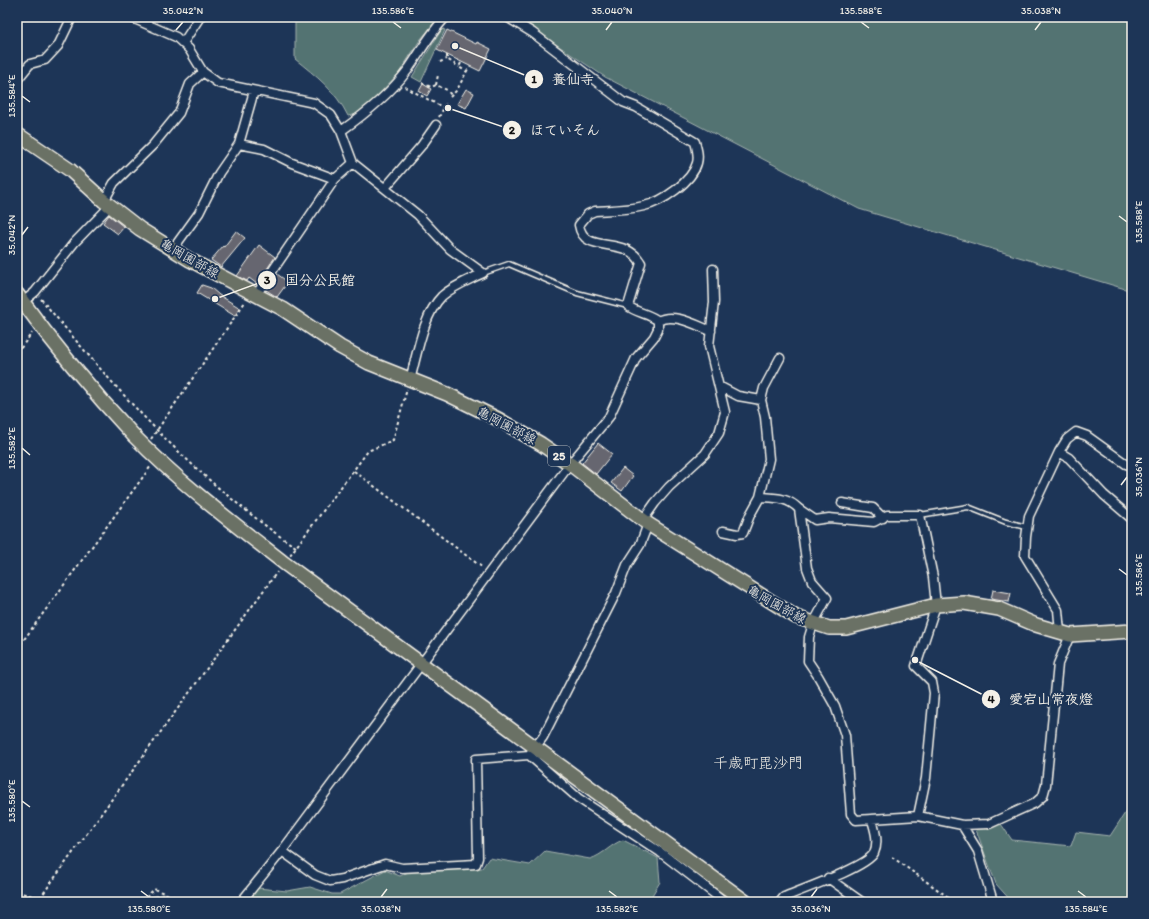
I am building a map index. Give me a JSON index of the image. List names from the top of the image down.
{
  "streets": {
    "main road": ["亀岡園部線", "25"]
  },
  "districts": ["千歳町毘沙門"],
  "places": [
    "養仙寺",
    "ほていそん",
    "国分公民館",
    "愛宕山常夜燈"
  ],
  "coordinates": [
    "35.042°N",
    "135.586°E",
    "35.040°N",
    "135.588°E",
    "35.038°N",
    "135.584°E",
    "135.582°E",
    "35.036°N",
    "135.580°E"
  ]
}
